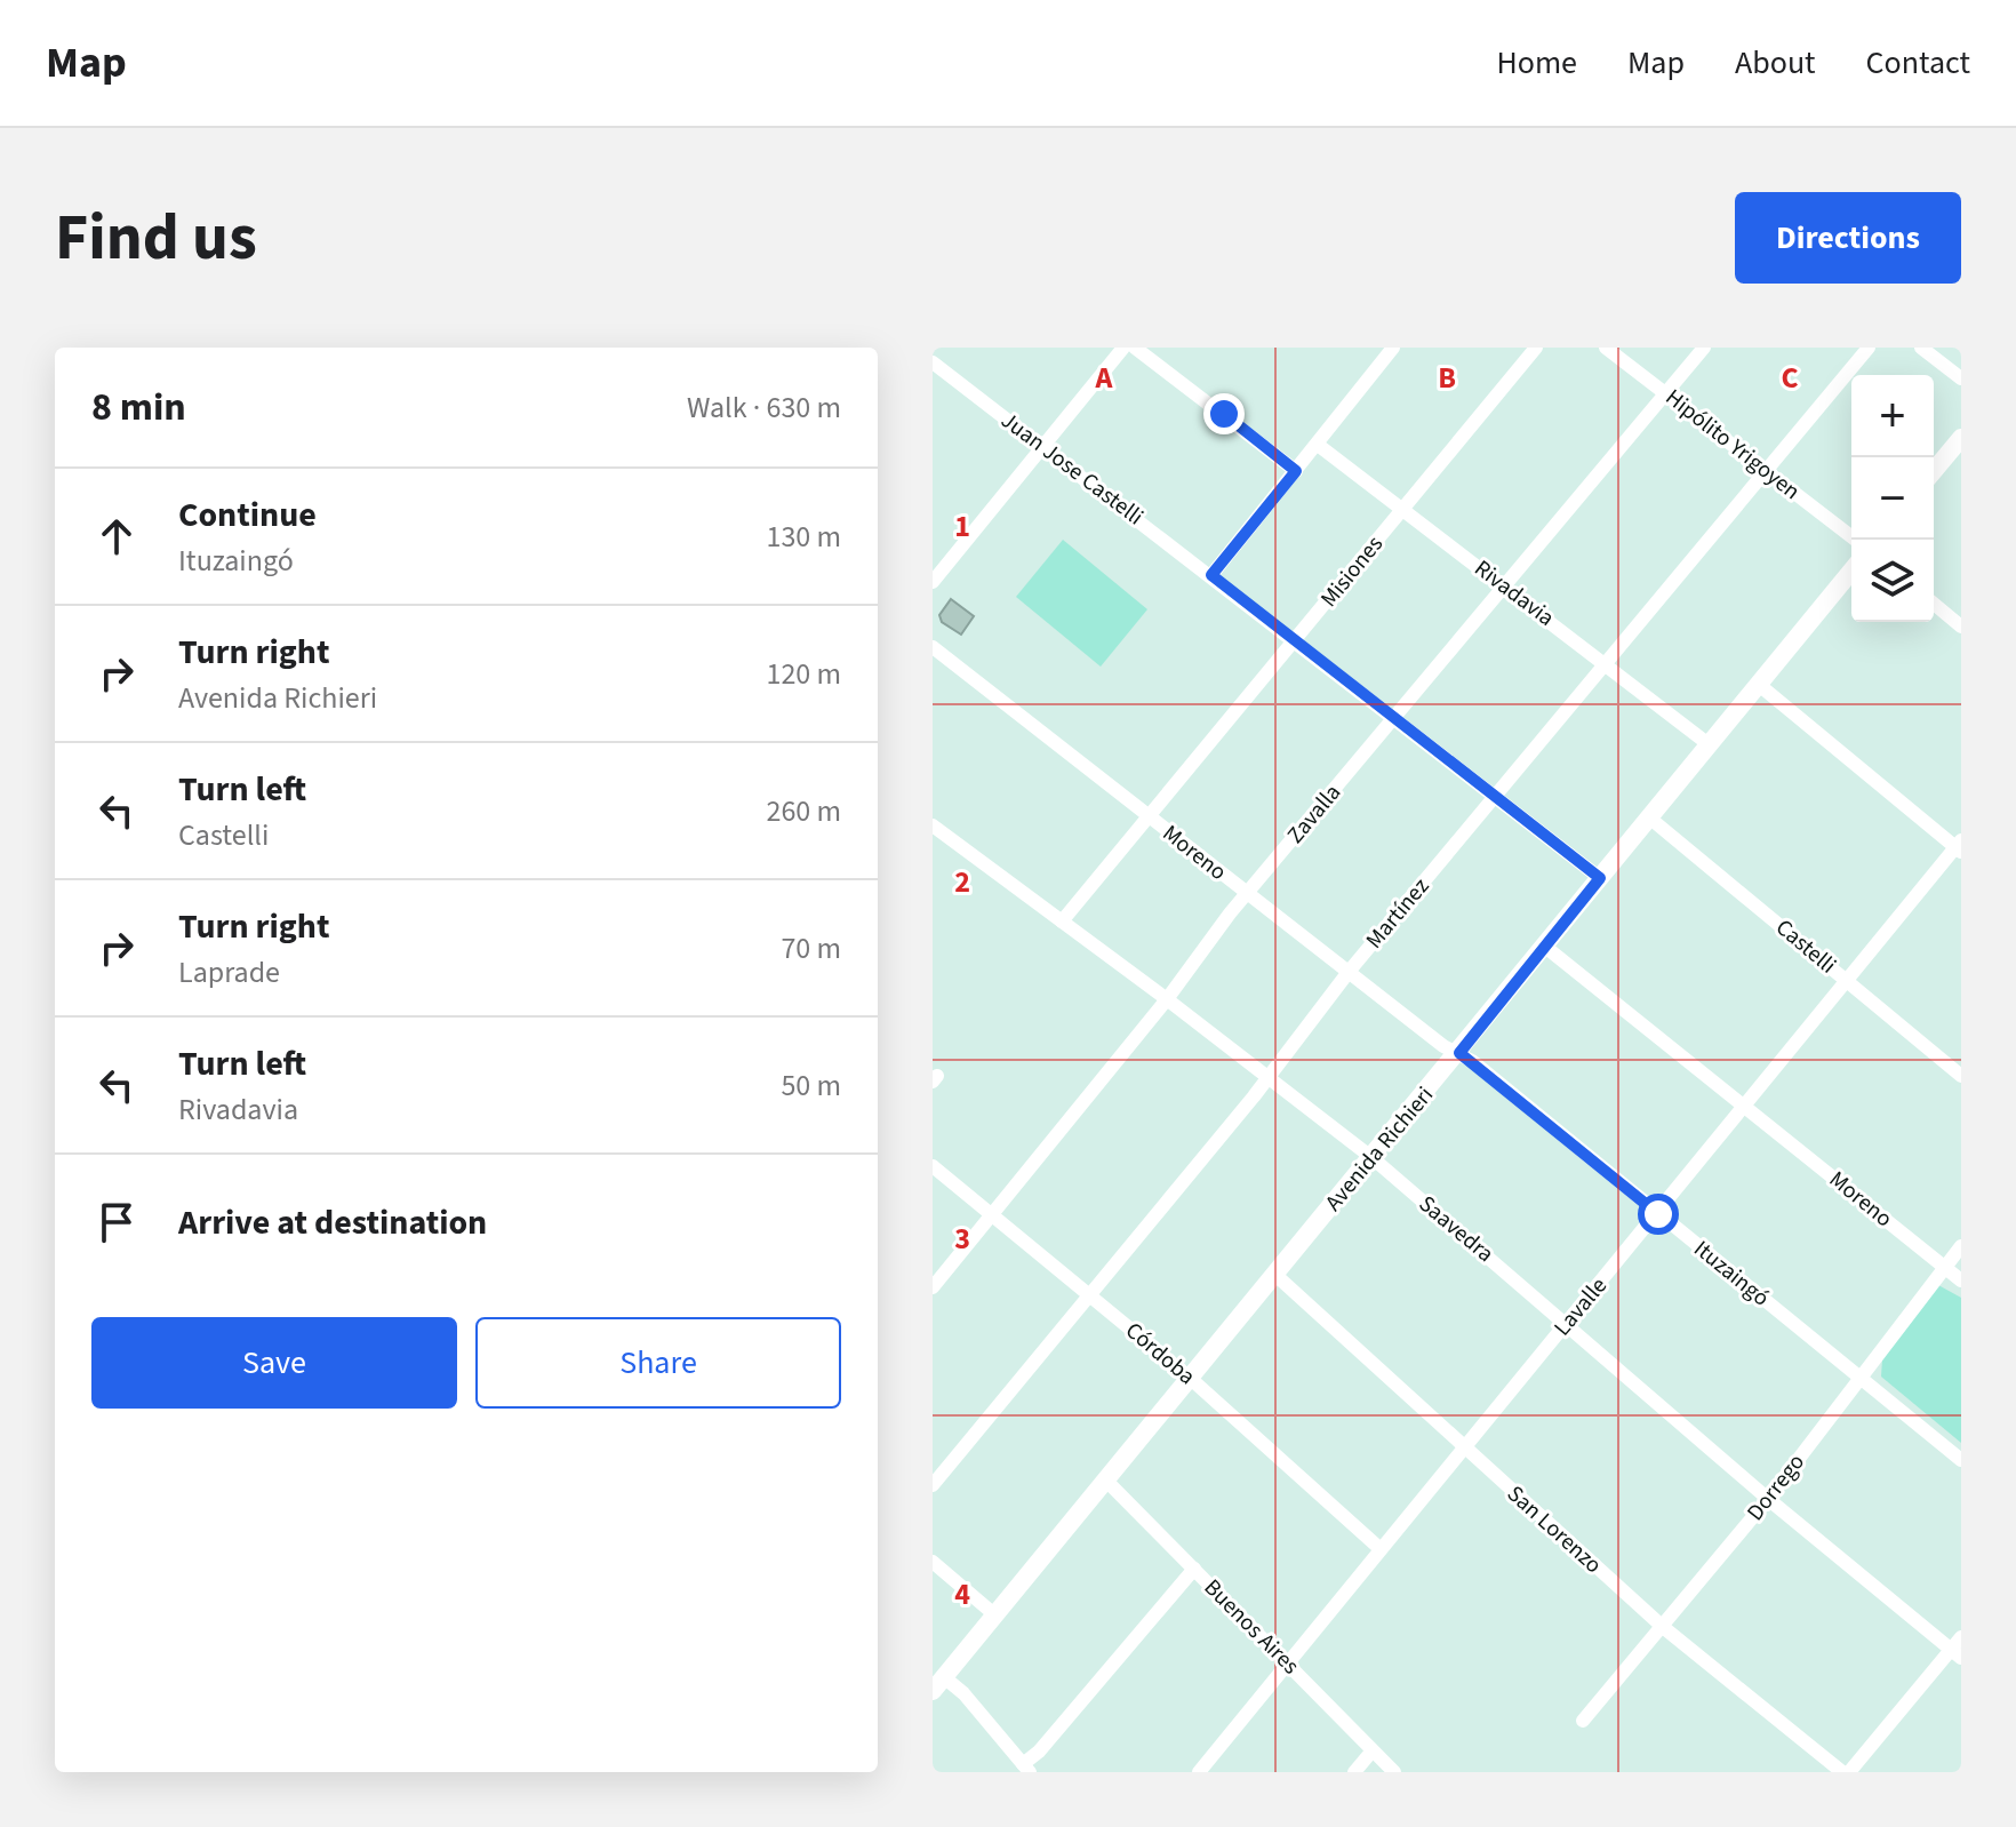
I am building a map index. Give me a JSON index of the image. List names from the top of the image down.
{
  "streets": {
    "street": [
      "Hipólito Yrigoyen",
      "Juan Jose Castelli",
      "Misiones",
      "Rivadavia",
      "Zavalla",
      "Moreno",
      "Martínez",
      "Castelli",
      "Avenida Richieri",
      "Saavedra",
      "Ituzaingó",
      "Lavalle",
      "Córdoba",
      "Dorrego",
      "San Lorenzo",
      "Buenos Aires"
    ]
  },
  "crossings": [
    ["Hipólito Yrigoyen", "Zavalla"],
    ["Hipólito Yrigoyen", "Martínez"],
    ["Misiones", "Rivadavia"],
    ["Misiones", "Moreno"],
    ["Misiones", "Saavedra"],
    ["Rivadavia", "Zavalla"],
    ["Rivadavia", "Martínez"],
    ["Rivadavia", "Avenida Richieri"],
    ["Zavalla", "Moreno"],
    ["Zavalla", "Saavedra"],
    ["Zavalla", "Córdoba"],
    ["Moreno", "Martínez"],
    ["Moreno", "Avenida Richieri"],
    ["Moreno", "Ituzaingó"],
    ["Moreno", "Lavalle"],
    ["Moreno", "Dorrego"],
    ["Martínez", "Saavedra"],
    ["Martínez", "Córdoba"],
    ["Castelli", "Avenida Richieri"],
    ["Castelli", "Lavalle"],
    ["Avenida Richieri", "Saavedra"],
    ["Avenida Richieri", "Ituzaingó"],
    ["Avenida Richieri", "Córdoba"],
    ["Avenida Richieri", "San Lorenzo"],
    ["Avenida Richieri", "Buenos Aires"],
    ["Saavedra", "Lavalle"],
    ["Saavedra", "Dorrego"],
    ["Ituzaingó", "Lavalle"],
    ["Ituzaingó", "Dorrego"],
    ["Lavalle", "Córdoba"],
    ["Lavalle", "San Lorenzo"],
    ["Lavalle", "Buenos Aires"],
    ["Dorrego", "San Lorenzo"]
  ],
  "page": {
    "header": "Map",
    "nav": [
      "Home",
      "Map",
      "About",
      "Contact"
    ],
    "buttons": [
      "Directions",
      ["Save", "Share"]
    ],
    "title": "Find us",
    "heading": ["8 min", "Walk · 630 m"],
    "map_buttons": ["+", "−"],
    "list": [
      ["Continue", "Ituzaingó", "130 m"],
      ["Turn right", "Avenida Richieri", "120 m"],
      ["Turn left", "Castelli", "260 m"],
      ["Turn right", "Laprade", "70 m"],
      ["Turn left", "Rivadavia", "50 m"],
      "Arrive at destination"
    ]
  },
  "grid": {
    "columns": ["A", "B", "C"],
    "rows": [
      "1",
      "2",
      "3",
      "4"
    ]
  }
}
